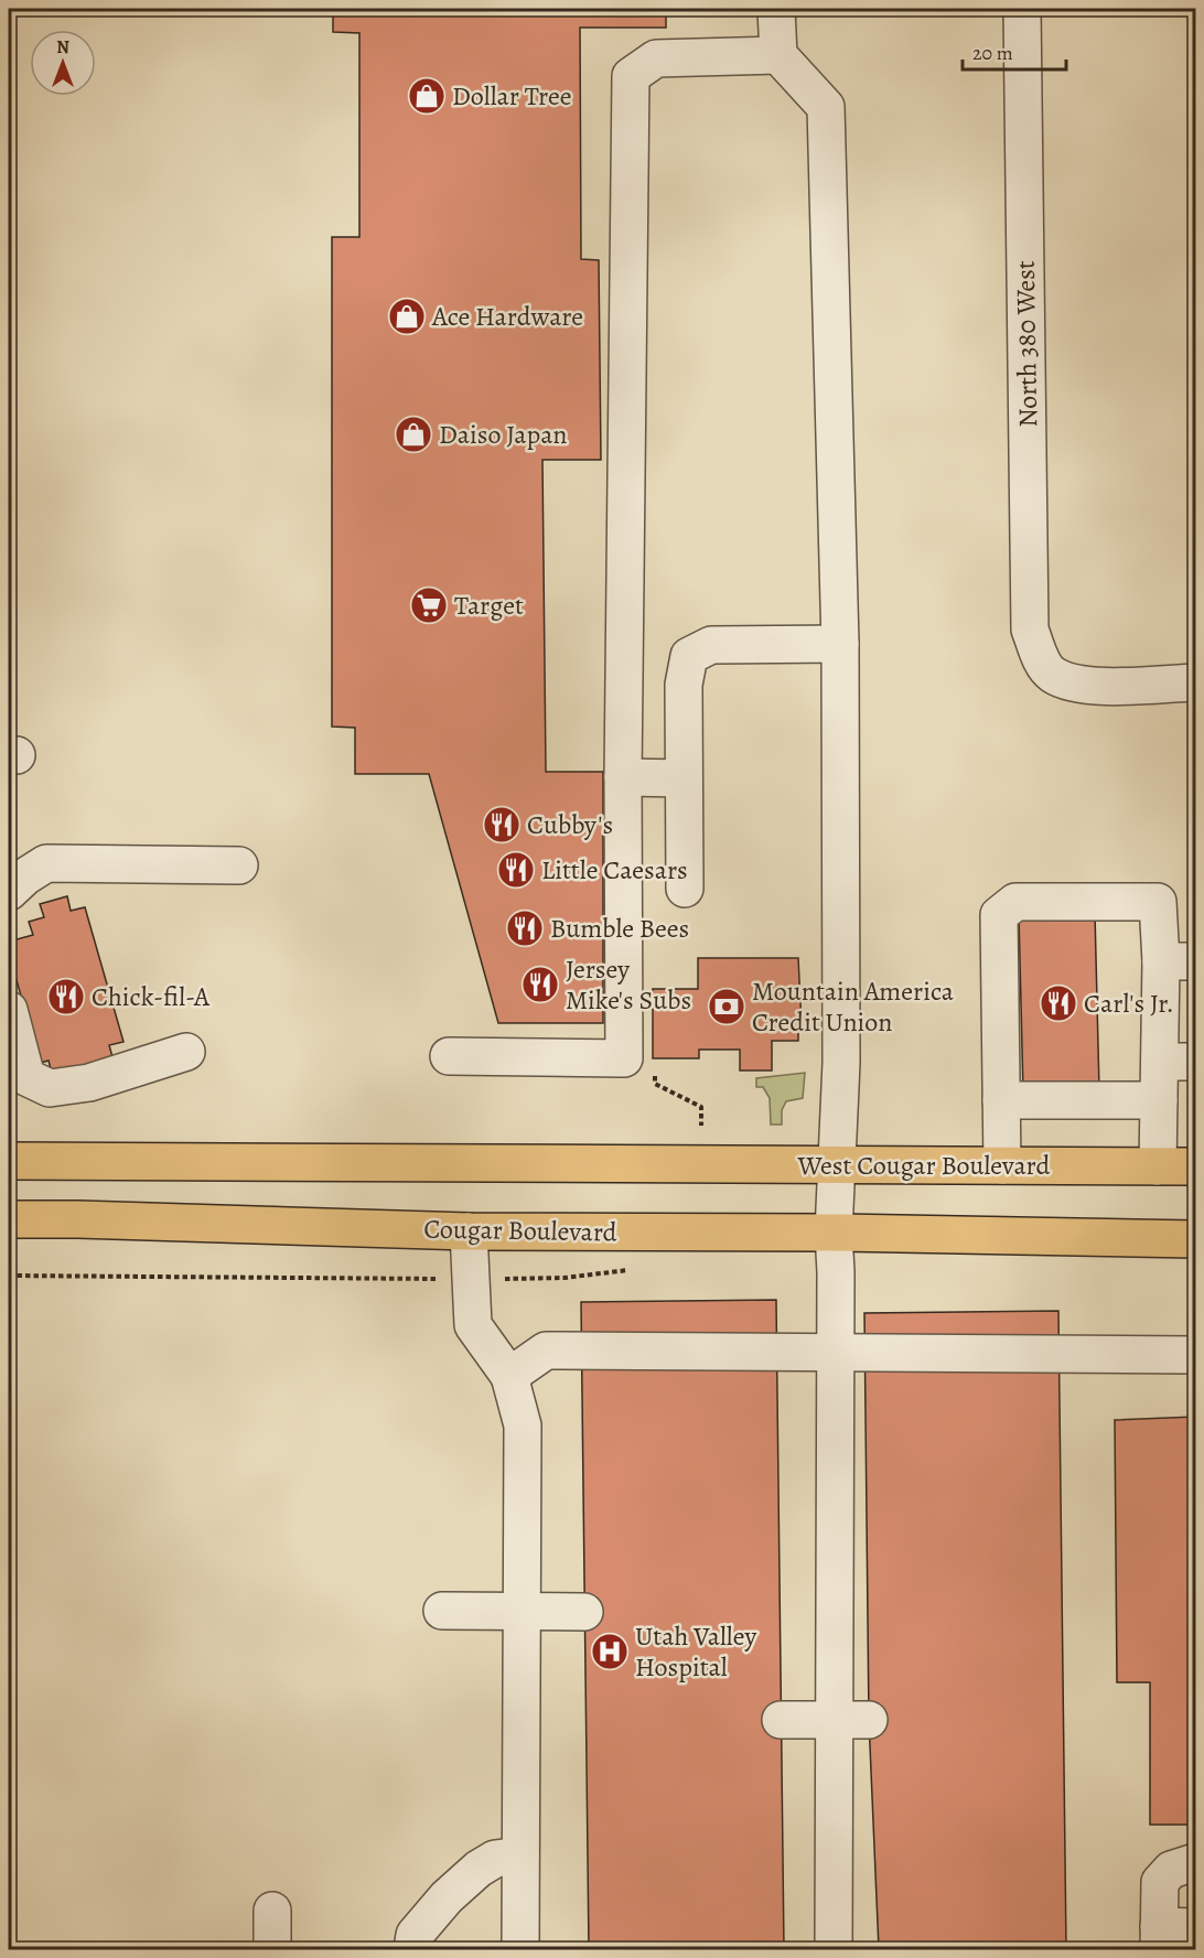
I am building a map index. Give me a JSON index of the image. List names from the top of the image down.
{
  "streets": {
    "main road": ["West Cougar Boulevard", "Cougar Boulevard"],
    "street": ["North 380 West"]
  },
  "places": {
    "shop": ["Dollar Tree", "Ace Hardware", "Daiso Japan"],
    "supermarket": ["Target"],
    "restaurant": [
      "Cubby's",
      "Little Caesars",
      "Bumble Bees",
      "Jersey Mike's Subs",
      "Chick-fil-A",
      "Carl's Jr."
    ],
    "bank": ["Mountain America Credit Union"],
    "hospital": ["Utah Valley Hospital"]
  },
  "scale_bar": "20 m",
  "north": "top"
}
